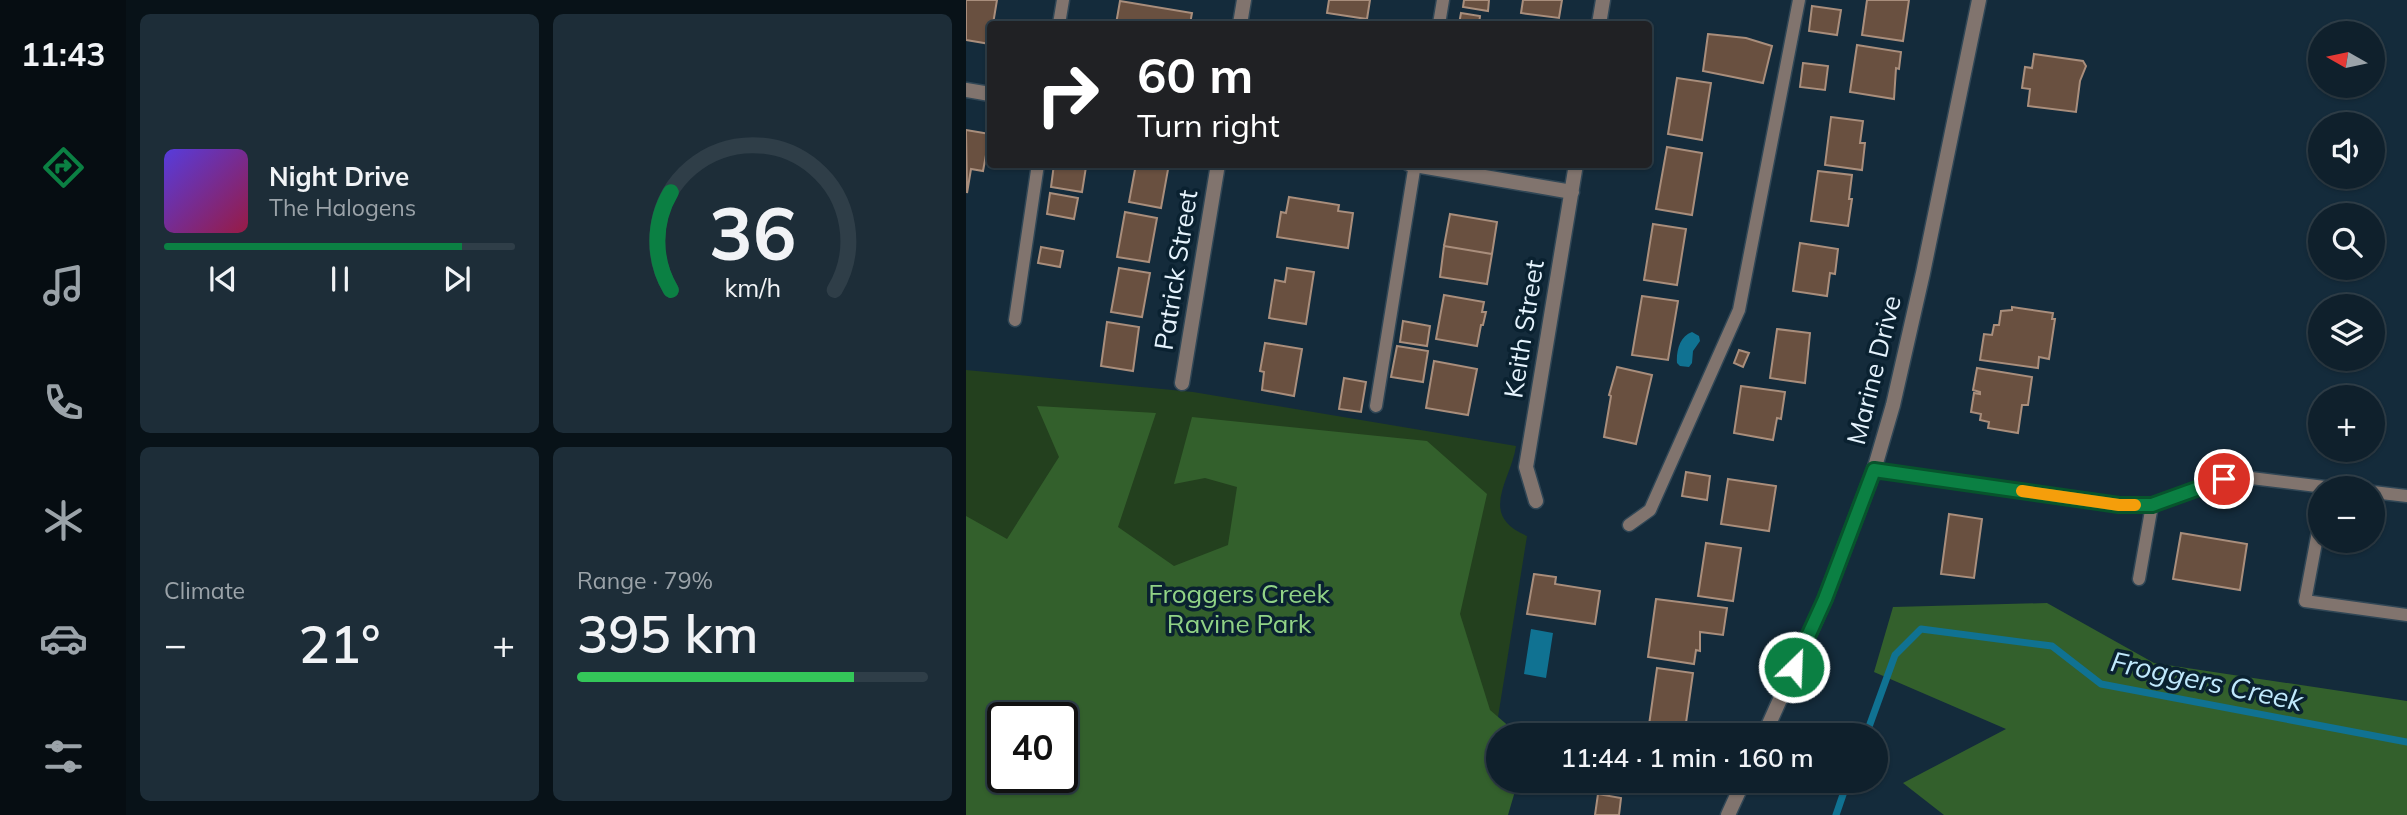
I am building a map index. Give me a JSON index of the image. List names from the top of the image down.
{
  "streets": {
    "street": ["Patrick Street", "Keith Street", "Marine Drive"]
  },
  "water": ["Froggers Creek"],
  "parks": ["Froggers Creek Ravine Park"],
  "north": "left",
  "page": {
    "tabs": "11:43",
    "map_buttons": ["+", "−"],
    "turn": ["60 m", "Turn right"],
    "song": ["Night Drive", "The Halogens"],
    "tile": [
      "Climate",
      ["Range · 79%", "395 km"]
    ],
    "heat": ["−", "21°", "+"],
    "limit": "40",
    "trip": "11:44 · 1 min · 160 m",
    "gauge": ["36", "km/h"]
  }
}
